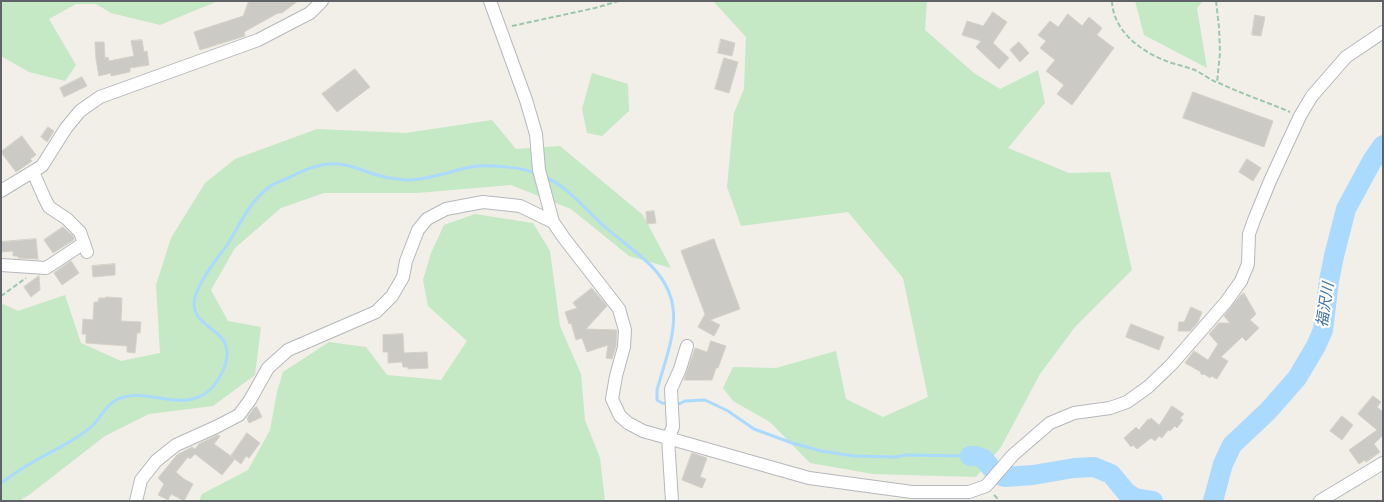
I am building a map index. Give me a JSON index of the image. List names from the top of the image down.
{
  "water": ["福沢川"]
}
